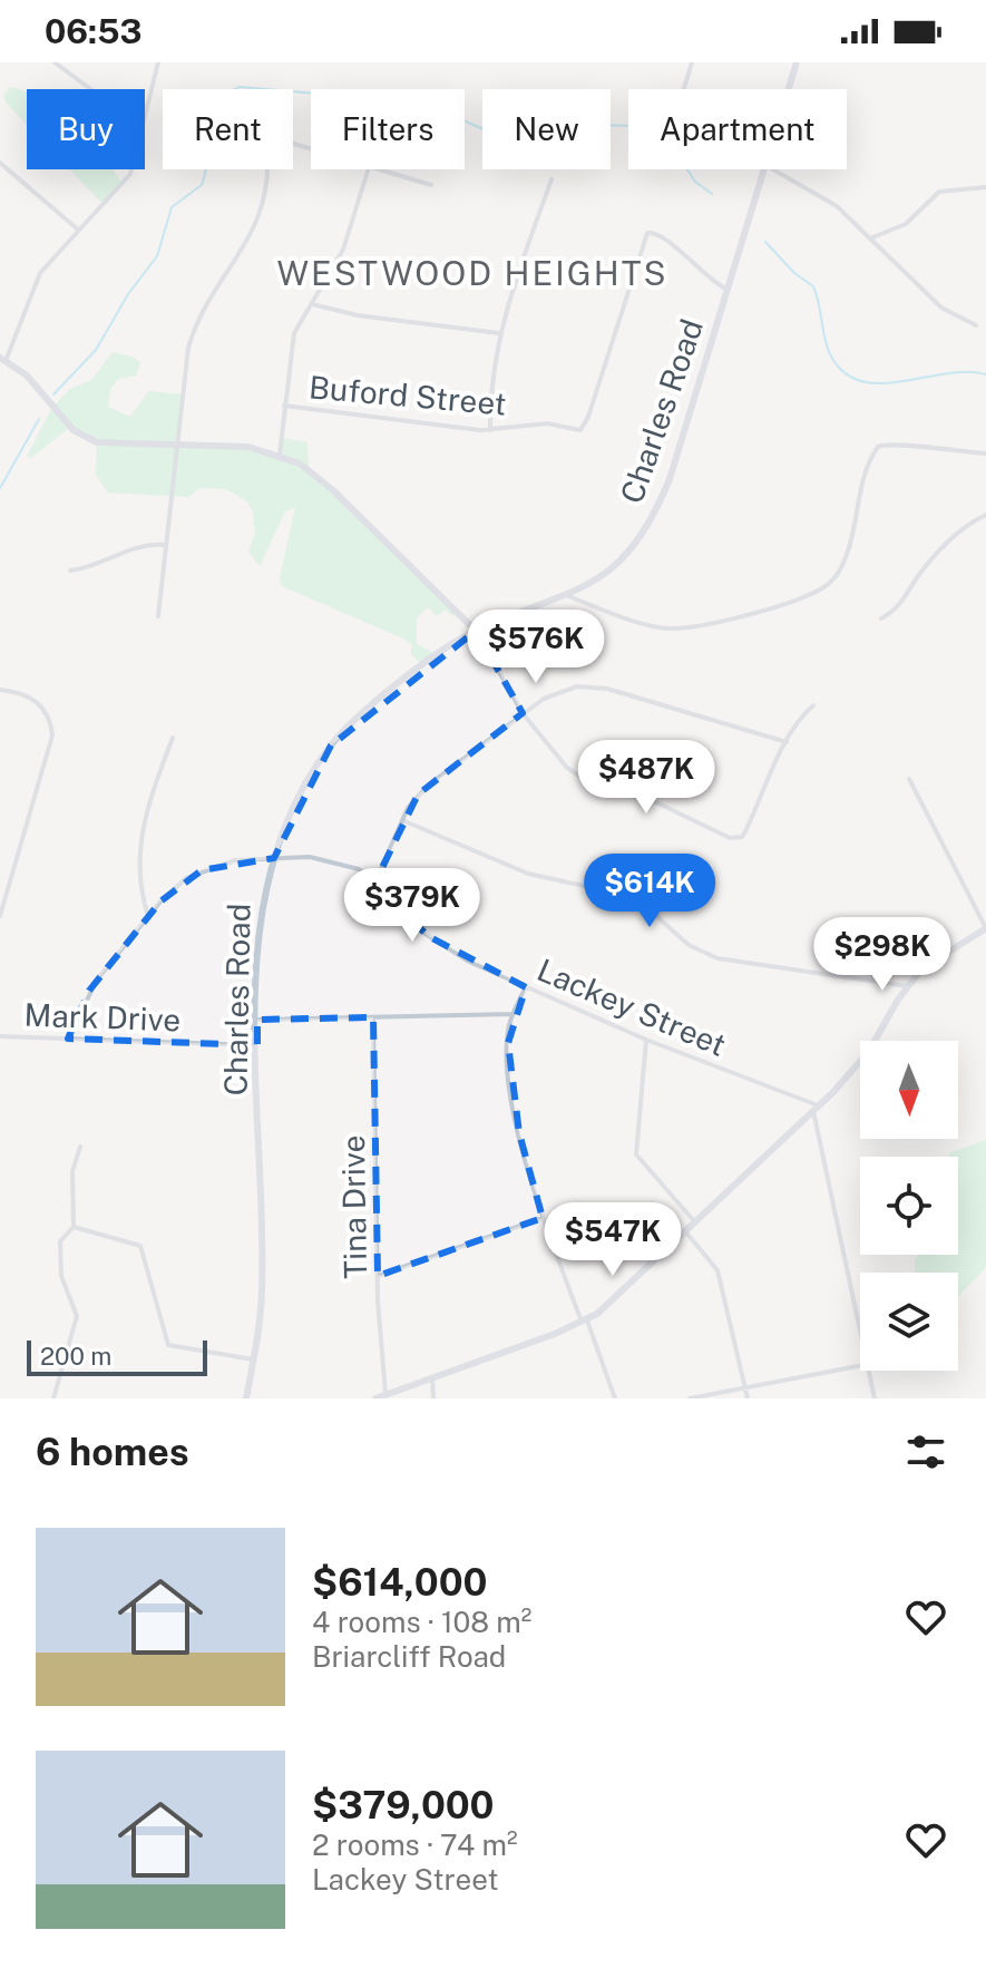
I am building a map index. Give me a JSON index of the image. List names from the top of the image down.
{
  "streets": {
    "street": [
      "Buford Street",
      "Charles Road",
      "Lackey Street",
      "Mark Drive",
      "Tina Drive"
    ]
  },
  "crossings": [
    ["Buford Street", "Charles Road"],
    ["Charles Road", "Lackey Street"],
    ["Charles Road", "Mark Drive"],
    ["Lackey Street", "Mark Drive"]
  ],
  "districts": ["WESTWOOD HEIGHTS"],
  "scale_bar": "200 m",
  "north": "bottom",
  "page": {
    "status": "06:53",
    "chip": [
      "Buy",
      "Rent",
      "Filters",
      "New",
      "Apartment"
    ],
    "price": [
      "$576K",
      "$487K",
      "$614K",
      "$379K",
      "$298K",
      "$547K"
    ],
    "scale": "200 m",
    "heading": "6 homes",
    "list": [
      {
        "name": "$614,000",
        "note": "4 rooms · 108 m² · Briarcliff Road"
      },
      {
        "name": "$379,000",
        "note": "2 rooms · 74 m² · Lackey Street"
      }
    ]
  }
}
